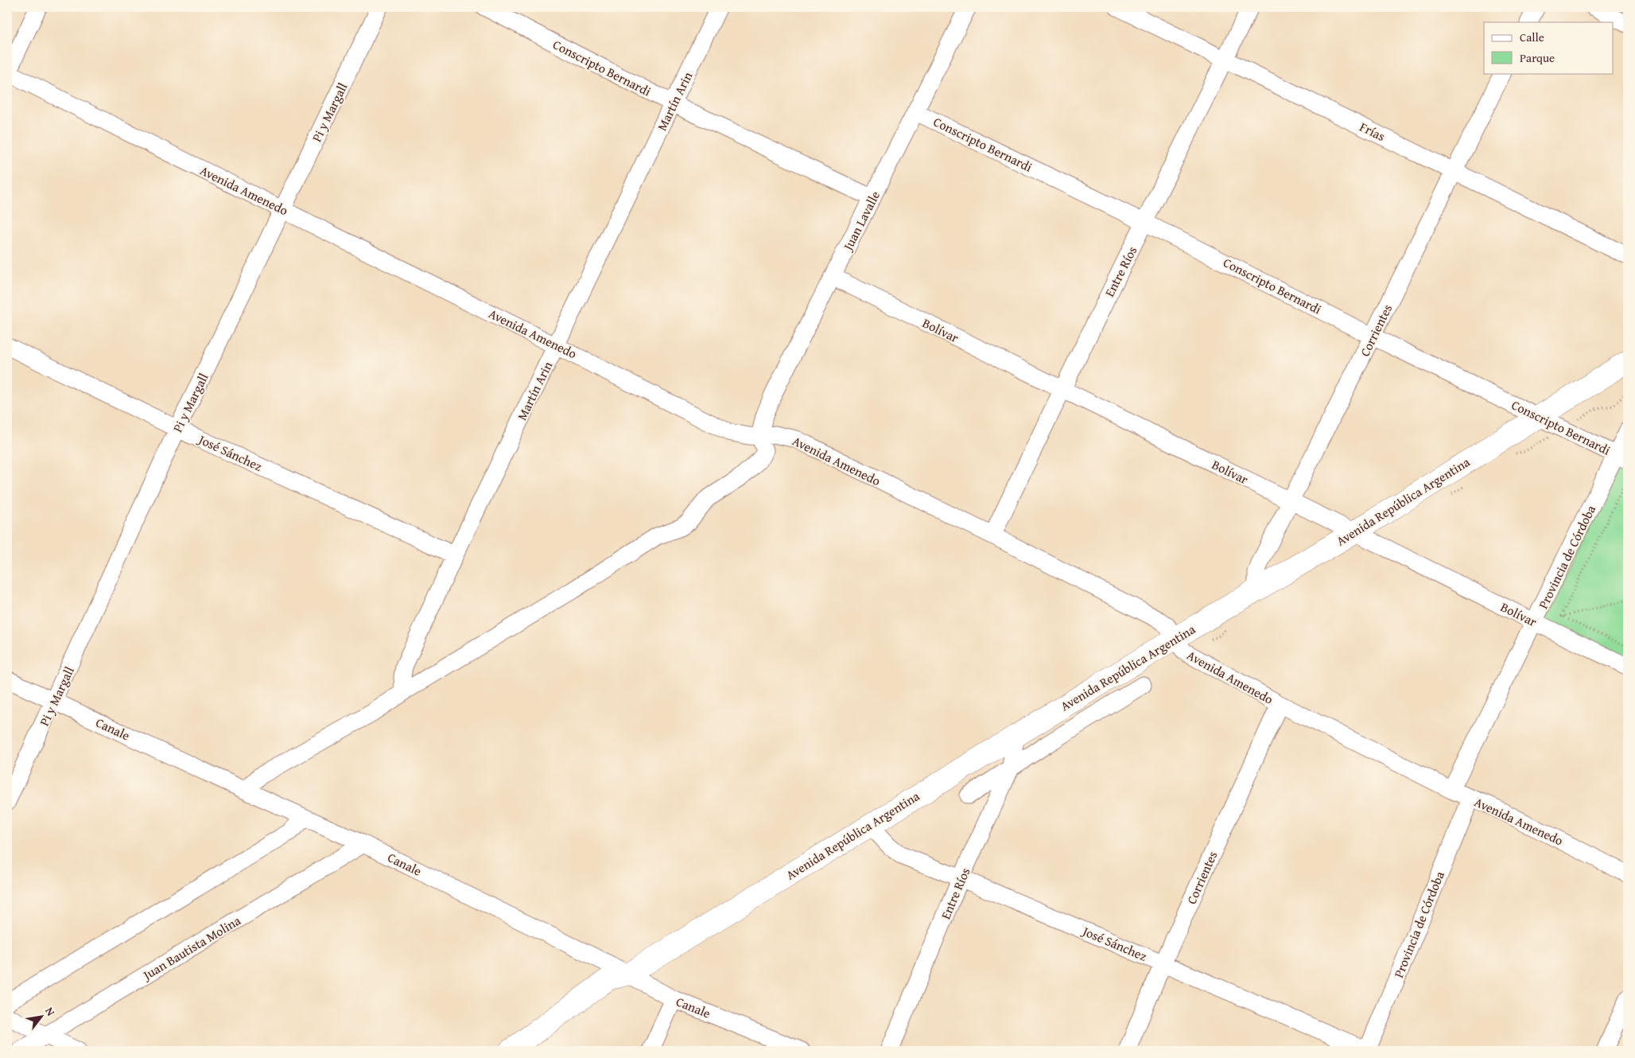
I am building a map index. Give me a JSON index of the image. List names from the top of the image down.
{
  "streets": {
    "main road": ["Avenida República Argentina"],
    "street": [
      "Conscripto Bernardi",
      "Martín Arin",
      "Pi y Margall",
      "Frías",
      "Avenida Amenedo",
      "Juan Lavalle",
      "Entre Ríos",
      "Bolívar",
      "Corrientes",
      "José Sánchez",
      "Provincia de Córdoba",
      "Canale",
      "Juan Bautista Molina"
    ]
  },
  "crossings": [
    ["Conscripto Bernardi", "Martín Arin"],
    ["Conscripto Bernardi", "Juan Lavalle"],
    ["Conscripto Bernardi", "Entre Ríos"],
    ["Conscripto Bernardi", "Corrientes"],
    ["Conscripto Bernardi", "Avenida República Argentina"],
    ["Conscripto Bernardi", "Provincia de Córdoba"],
    ["Martín Arin", "Avenida Amenedo"],
    ["Martín Arin", "José Sánchez"],
    ["Pi y Margall", "Avenida Amenedo"],
    ["Pi y Margall", "José Sánchez"],
    ["Pi y Margall", "Canale"],
    ["Frías", "Entre Ríos"],
    ["Frías", "Corrientes"],
    ["Avenida Amenedo", "Juan Lavalle"],
    ["Avenida Amenedo", "Entre Ríos"],
    ["Avenida Amenedo", "Corrientes"],
    ["Avenida Amenedo", "Avenida República Argentina"],
    ["Avenida Amenedo", "Provincia de Córdoba"],
    ["Juan Lavalle", "Bolívar"],
    ["Entre Ríos", "Bolívar"],
    ["Entre Ríos", "José Sánchez"],
    ["Entre Ríos", "Avenida República Argentina"],
    ["Bolívar", "Corrientes"],
    ["Bolívar", "Avenida República Argentina"],
    ["Bolívar", "Provincia de Córdoba"],
    ["Corrientes", "José Sánchez"],
    ["Corrientes", "Avenida República Argentina"],
    ["José Sánchez", "Avenida República Argentina"],
    ["José Sánchez", "Provincia de Córdoba"],
    ["Avenida República Argentina", "Canale"],
    ["Canale", "Juan Bautista Molina"]
  ],
  "legend": ["Calle", "Parque"],
  "north": "top right"
}
